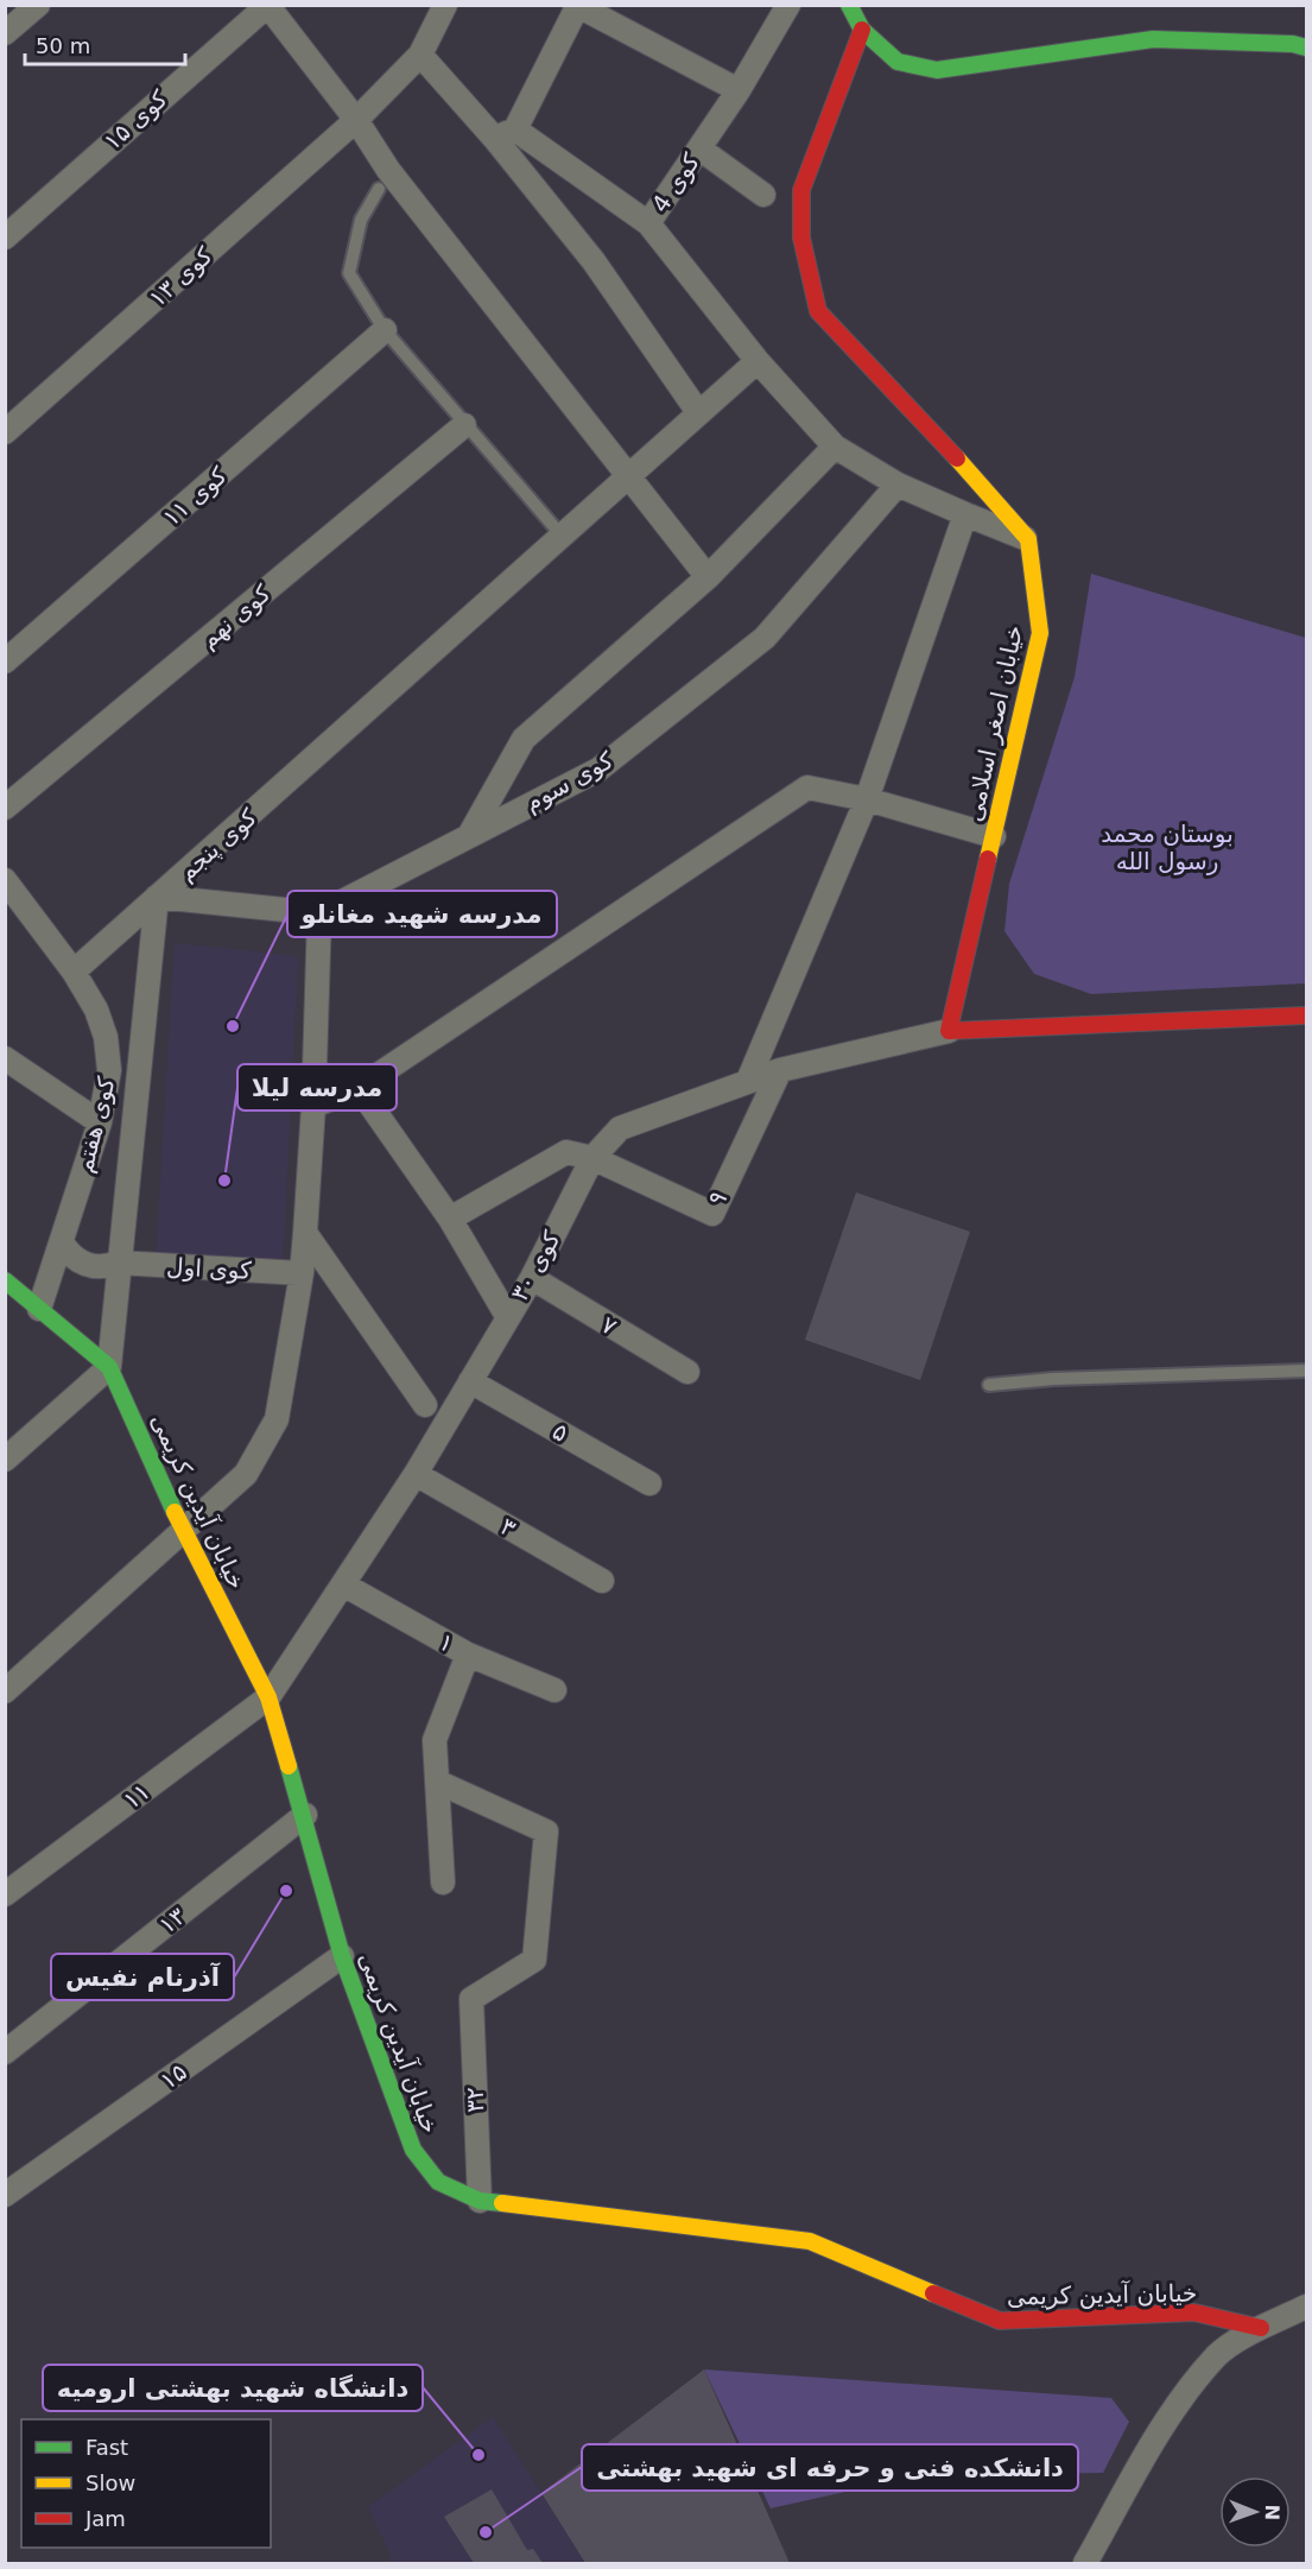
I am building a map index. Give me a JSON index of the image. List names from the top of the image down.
{
  "streets": {
    "street": [
      "کوی ۱۵",
      "کوی 4",
      "کوی ۱۳",
      "کوی ۱۱",
      "کوی نهم",
      "خیابان اصغر اسلامی",
      "کوی سوم",
      "کوی پنجم",
      "کوی هفتم",
      "۹",
      "کوی ۳۰",
      "کوی اول",
      "۷",
      "۵",
      "خیابان آیدین کریمی",
      "۳",
      "۱",
      "۱۱",
      "۱۳",
      "۱۵",
      "۳۲"
    ]
  },
  "crossings": [
    ["خیابان اصغر اسلامی", "کوی ۳۰"],
    ["کوی پنجم", "کوی اول"],
    ["کوی پنجم", "خیابان آیدین کریمی"],
    ["کوی هفتم", "کوی اول"],
    ["۹", "کوی ۳۰"],
    ["کوی ۳۰", "۷"],
    ["کوی ۳۰", "۵"],
    ["کوی ۳۰", "خیابان آیدین کریمی"],
    ["کوی ۳۰", "۳"],
    ["کوی ۳۰", "۱"],
    ["کوی ۳۰", "۱۱"],
    ["خیابان آیدین کریمی", "۱۱"],
    ["خیابان آیدین کریمی", "۱۳"],
    ["خیابان آیدین کریمی", "۱۵"],
    ["خیابان آیدین کریمی", "۳۲"]
  ],
  "parks": ["بوستان محمد رسول الله"],
  "places": [
    "مدرسه شهید مغانلو",
    "مدرسه لیلا",
    "آذرنام نفیس",
    "دانشگاه شهید بهشتی ارومیه",
    "دانشکده فنی و حرفه ای شهید بهشتی"
  ],
  "legend": ["Fast", "Slow", "Jam"],
  "scale_bar": "50 m",
  "north": "right"
}
